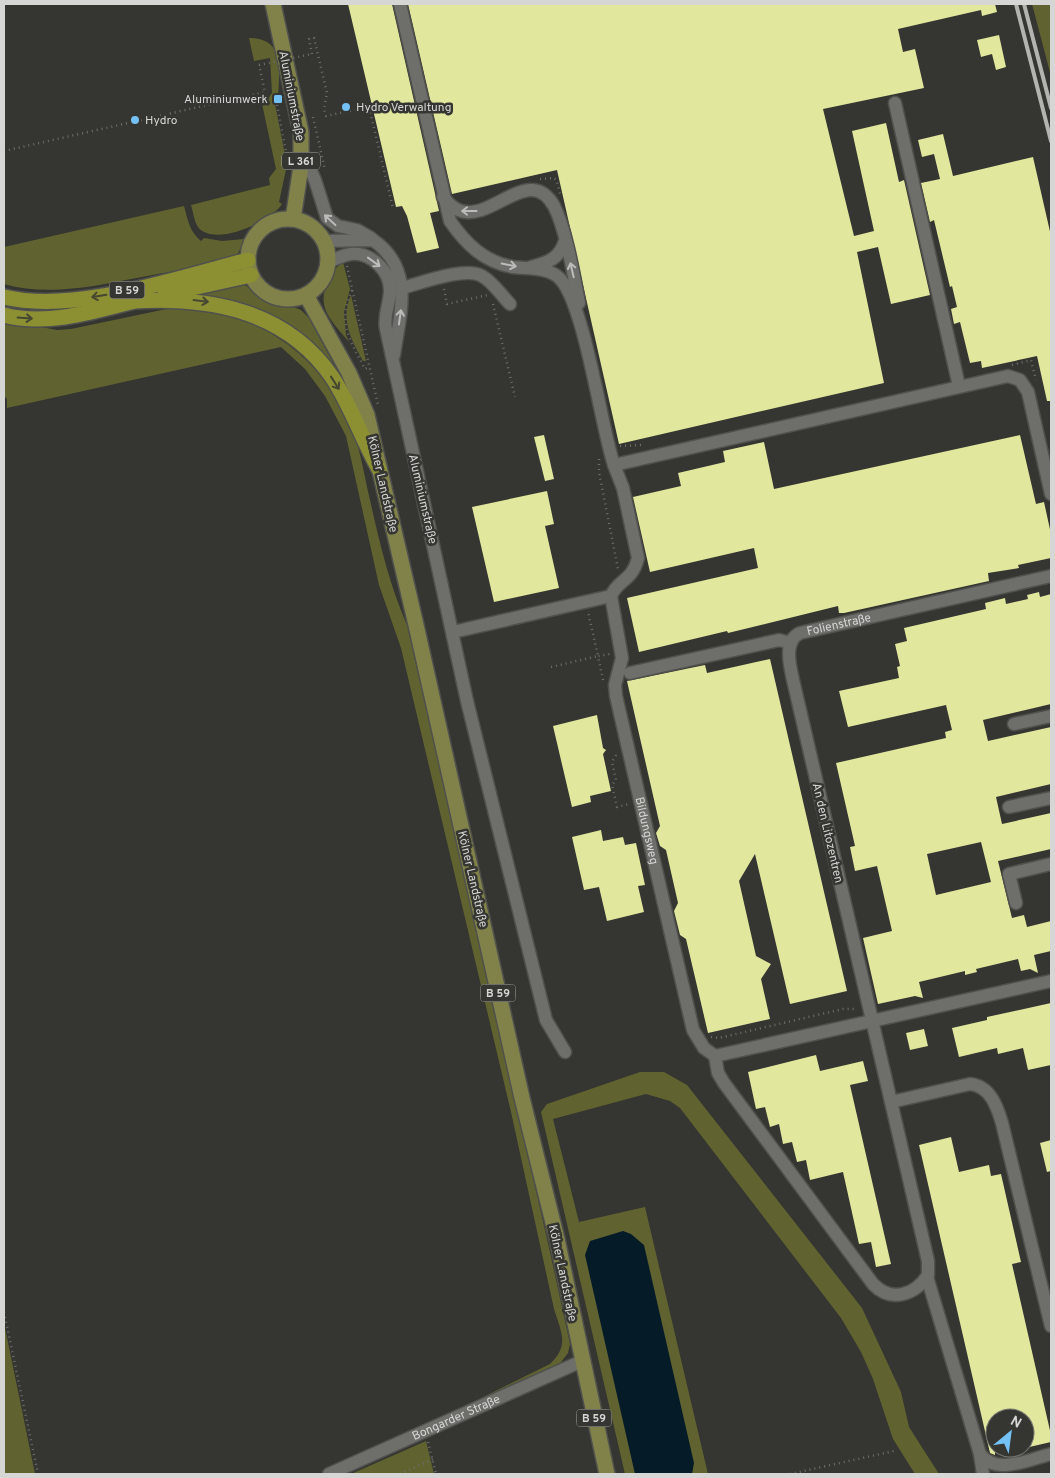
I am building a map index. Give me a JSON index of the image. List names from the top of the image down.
{
  "streets": {
    "highway": ["B 59"],
    "main road": ["Aluminiumstraße", "L 361", "Kölner Landstraße"],
    "street": [
      "Folienstraße",
      "Bildungsweg",
      "An den Litozentren",
      "Bongarder Straße"
    ]
  },
  "crossings": [
    ["Aluminiumstraße", "B 59"],
    ["Aluminiumstraße", "Kölner Landstraße"],
    ["B 59", "Kölner Landstraße"],
    ["Kölner Landstraße", "Bongarder Straße"],
    ["Folienstraße", "An den Litozentren"]
  ],
  "places": {
    "transit": ["Aluminiumwerk"],
    "other": ["Hydro Verwaltung", "Hydro"]
  },
  "north": "top right"
}
